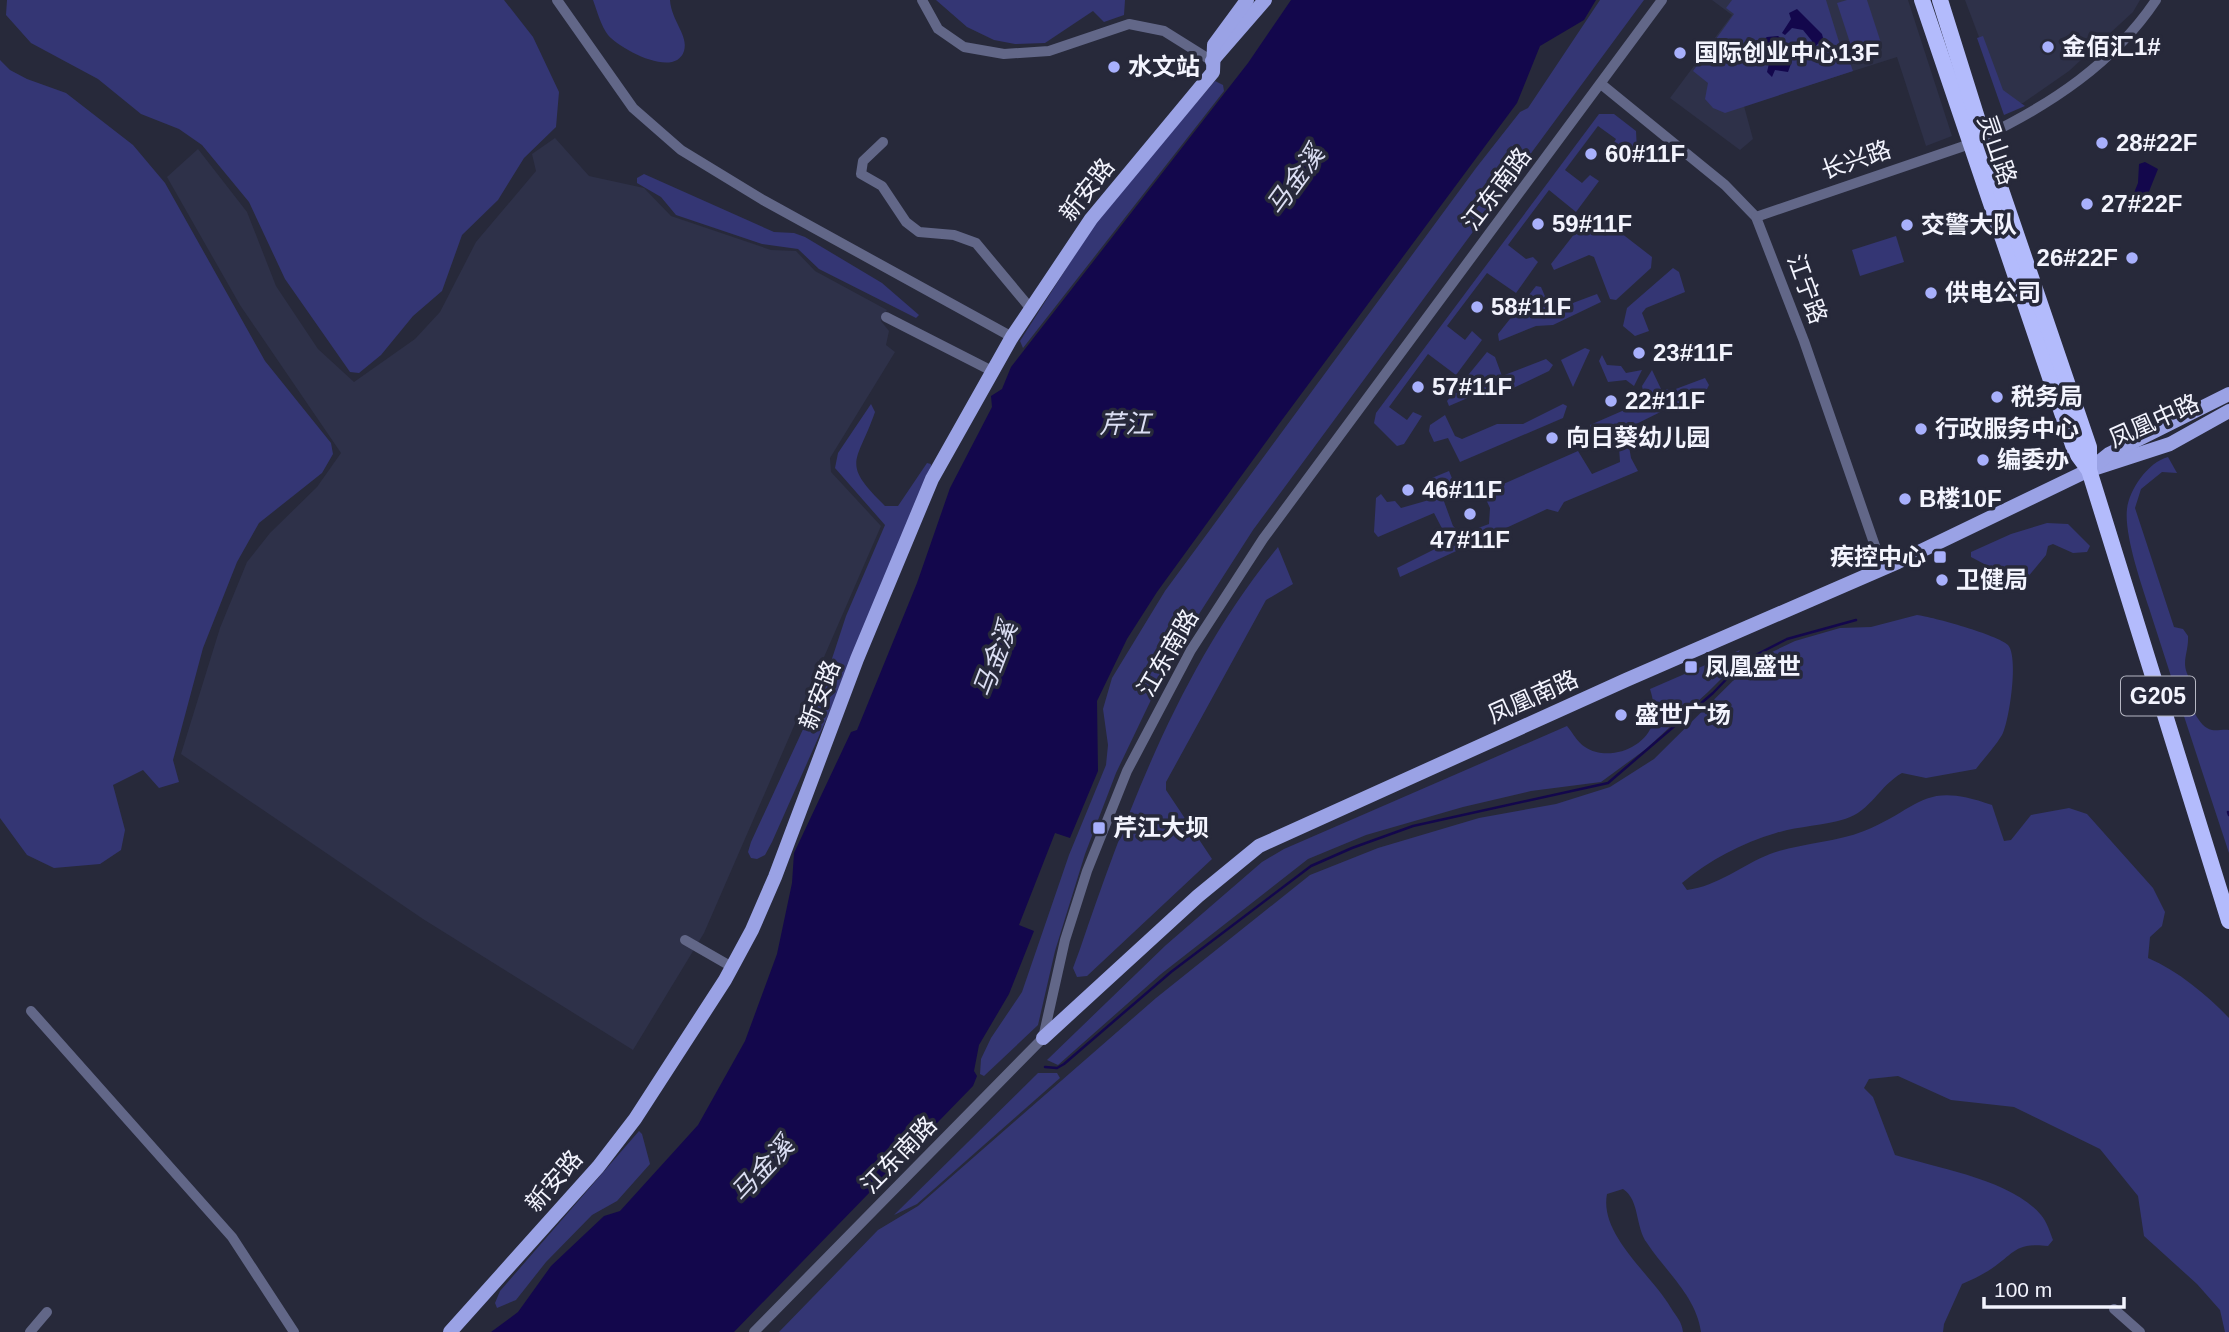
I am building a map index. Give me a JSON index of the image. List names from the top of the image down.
{
  "streets": {
    "highway": ["灵山路", "G205"],
    "main road": ["新安路", "凤凰中路", "凤凰南路"],
    "street": ["长兴路", "江东南路", "江宁路"]
  },
  "crossings": [
    ["灵山路", "长兴路"],
    ["灵山路", "凤凰中路"],
    ["灵山路", "凤凰南路"],
    ["长兴路", "江宁路"],
    ["江东南路", "江宁路"],
    ["江东南路", "凤凰南路"],
    ["江宁路", "凤凰南路"],
    ["凤凰中路", "凤凰南路"]
  ],
  "water": ["马金溪", "芹江"],
  "places": {
    "other": [
      "金佰汇1#",
      "国际创业中心13F",
      "水文站",
      "28#22F",
      "60#11F",
      "27#22F",
      "59#11F",
      "交警大队",
      "26#22F",
      "供电公司",
      "58#11F",
      "23#11F",
      "57#11F",
      "税务局",
      "22#11F",
      "行政服务中心",
      "向日葵幼儿园",
      "编委办",
      "46#11F",
      "B楼10F",
      "47#11F",
      "卫健局",
      "盛世广场"
    ],
    "transit": ["疾控中心", "凤凰盛世", "芹江大坝"]
  },
  "scale_bar": "100 m"
}
